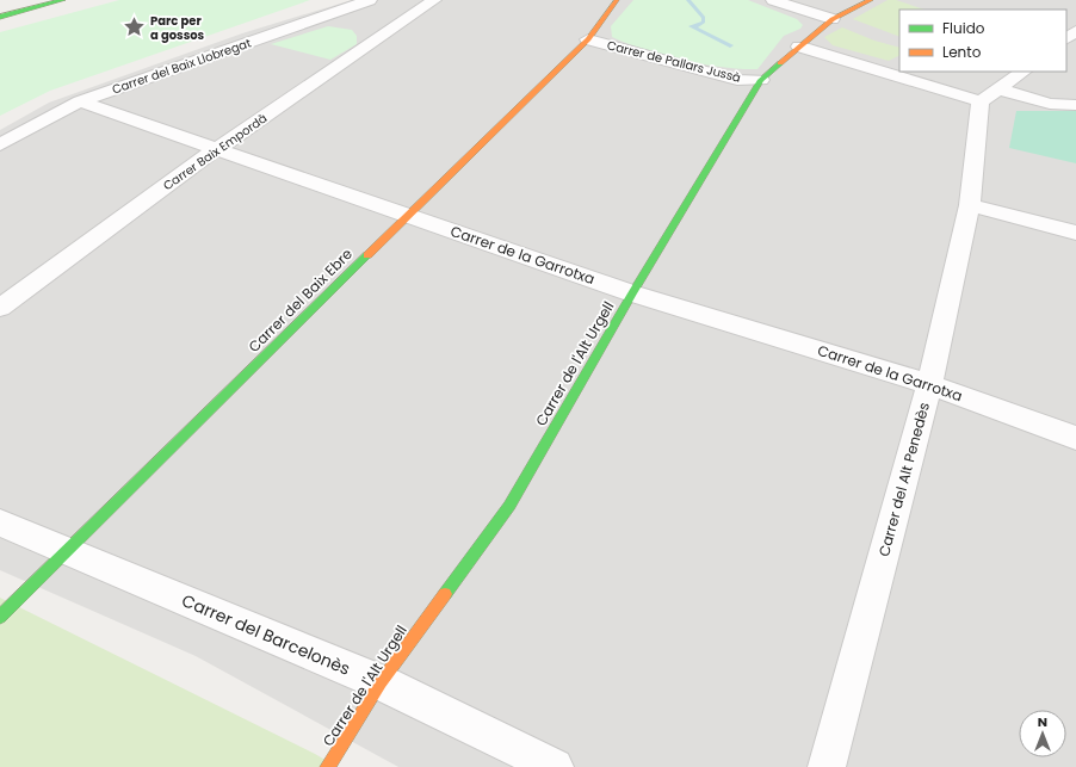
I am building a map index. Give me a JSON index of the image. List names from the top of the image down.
{
  "streets": {
    "main road": ["Carrer del Baix Ebre", "Carrer de l'Alt Urgell"],
    "street": [
      "Carrer de Pallars Jussà",
      "Carrer del Baix Llobregat",
      "Carrer Baix Empordà",
      "Carrer de la Garrotxa",
      "Carrer del Alt Penedès",
      "Carrer del Barcelonès"
    ]
  },
  "crossings": [
    ["Carrer de Pallars Jussà", "Carrer del Baix Ebre"],
    ["Carrer de Pallars Jussà", "Carrer de l'Alt Urgell"],
    ["Carrer del Baix Llobregat", "Carrer de la Garrotxa"],
    ["Carrer Baix Empordà", "Carrer de la Garrotxa"],
    ["Carrer de la Garrotxa", "Carrer del Baix Ebre"],
    ["Carrer de la Garrotxa", "Carrer de l'Alt Urgell"],
    ["Carrer de la Garrotxa", "Carrer del Alt Penedès"],
    ["Carrer del Baix Ebre", "Carrer del Barcelonès"],
    ["Carrer de l'Alt Urgell", "Carrer del Barcelonès"]
  ],
  "places": {
    "place": ["Parc per a gossos"]
  },
  "legend": ["Fluido", "Lento"],
  "north": "top"
}
